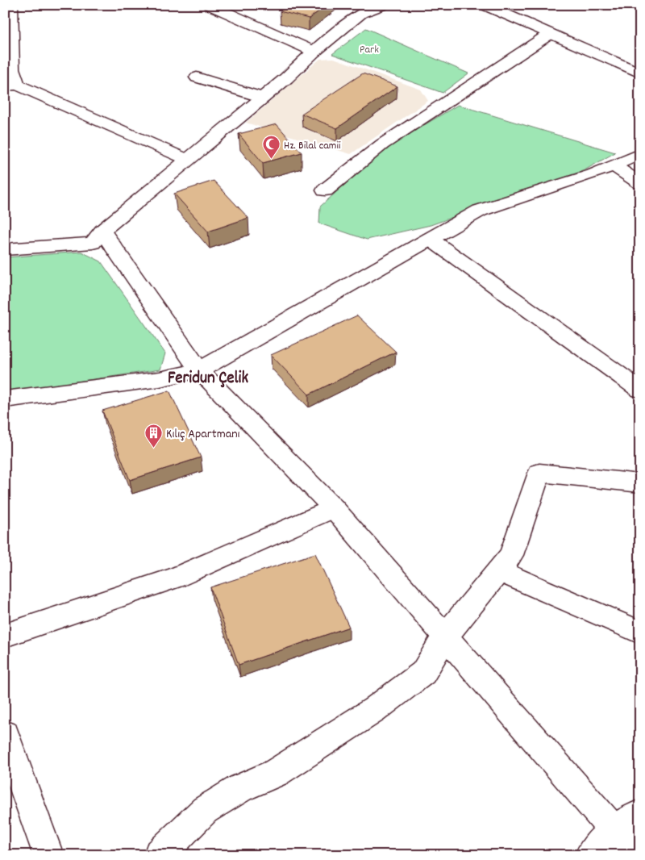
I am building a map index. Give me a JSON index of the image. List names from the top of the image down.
{
  "districts": ["Feridun Çelik"],
  "parks": ["Park"],
  "places": {
    "mosque": ["Hz. Bilal camii"],
    "building": ["Kılıç Apartmanı"]
  }
}
